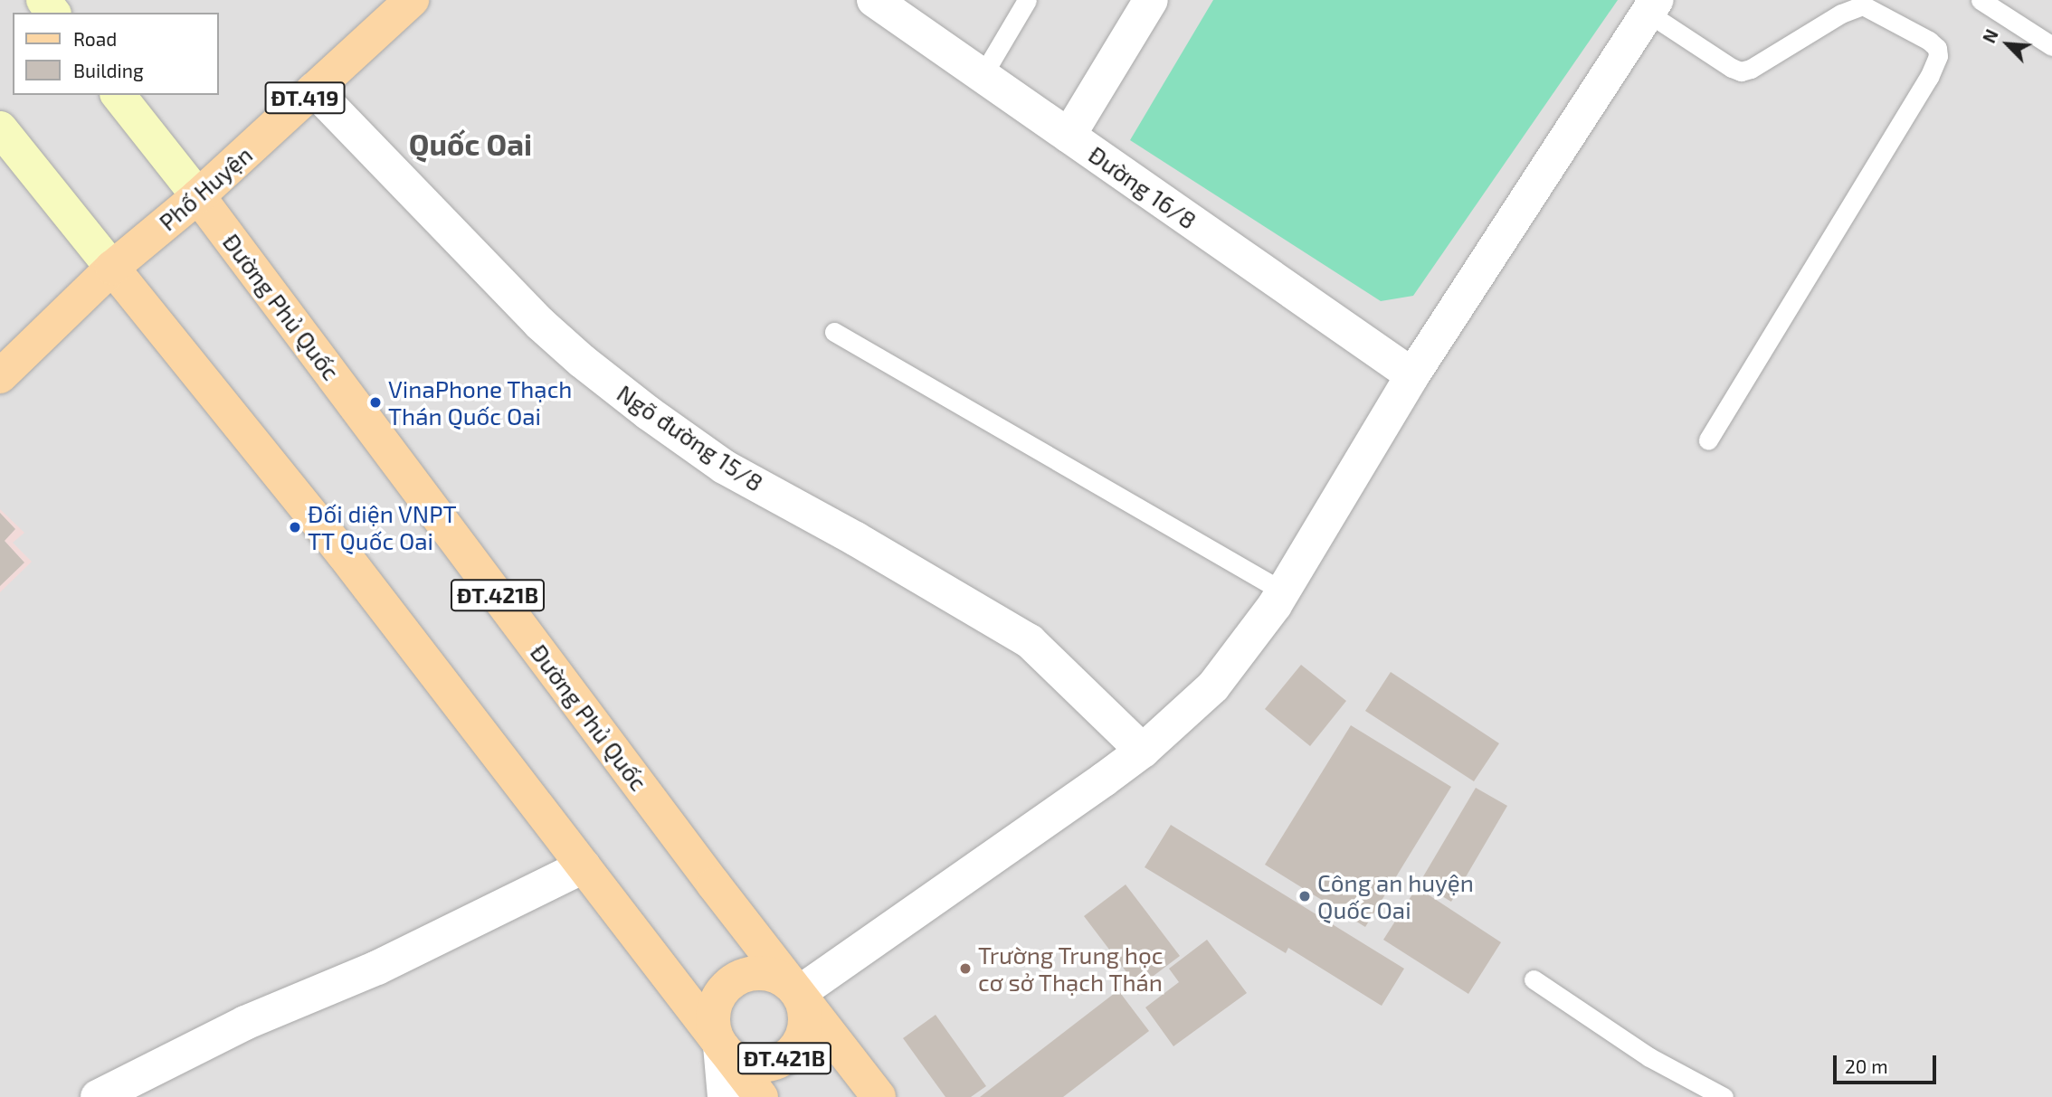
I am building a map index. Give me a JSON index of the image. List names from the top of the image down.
{
  "streets": {
    "main road": [
      "ĐT.419",
      "Phố Huyện",
      "Đường Phủ Quốc",
      "ĐT.421B"
    ],
    "street": ["Đường 16/8", "Ngõ đường 15/8"]
  },
  "crossings": [
    ["Phố Huyện", "Đường Phủ Quốc"],
    ["Phố Huyện", "Ngõ đường 15/8"],
    ["Phố Huyện", "ĐT.421B"],
    ["Đường Phủ Quốc", "ĐT.421B"]
  ],
  "districts": ["Quốc Oai"],
  "places": [
    "VinaPhone Thạch Thán Quốc Oai",
    "Đối diện VNPT TT Quốc Oai",
    "Công an huyện Quốc Oai",
    "Trường Trung học cơ sở Thạch Thán"
  ],
  "legend": ["Road", "Building"],
  "scale_bar": "20 m",
  "north": "top left"
}
